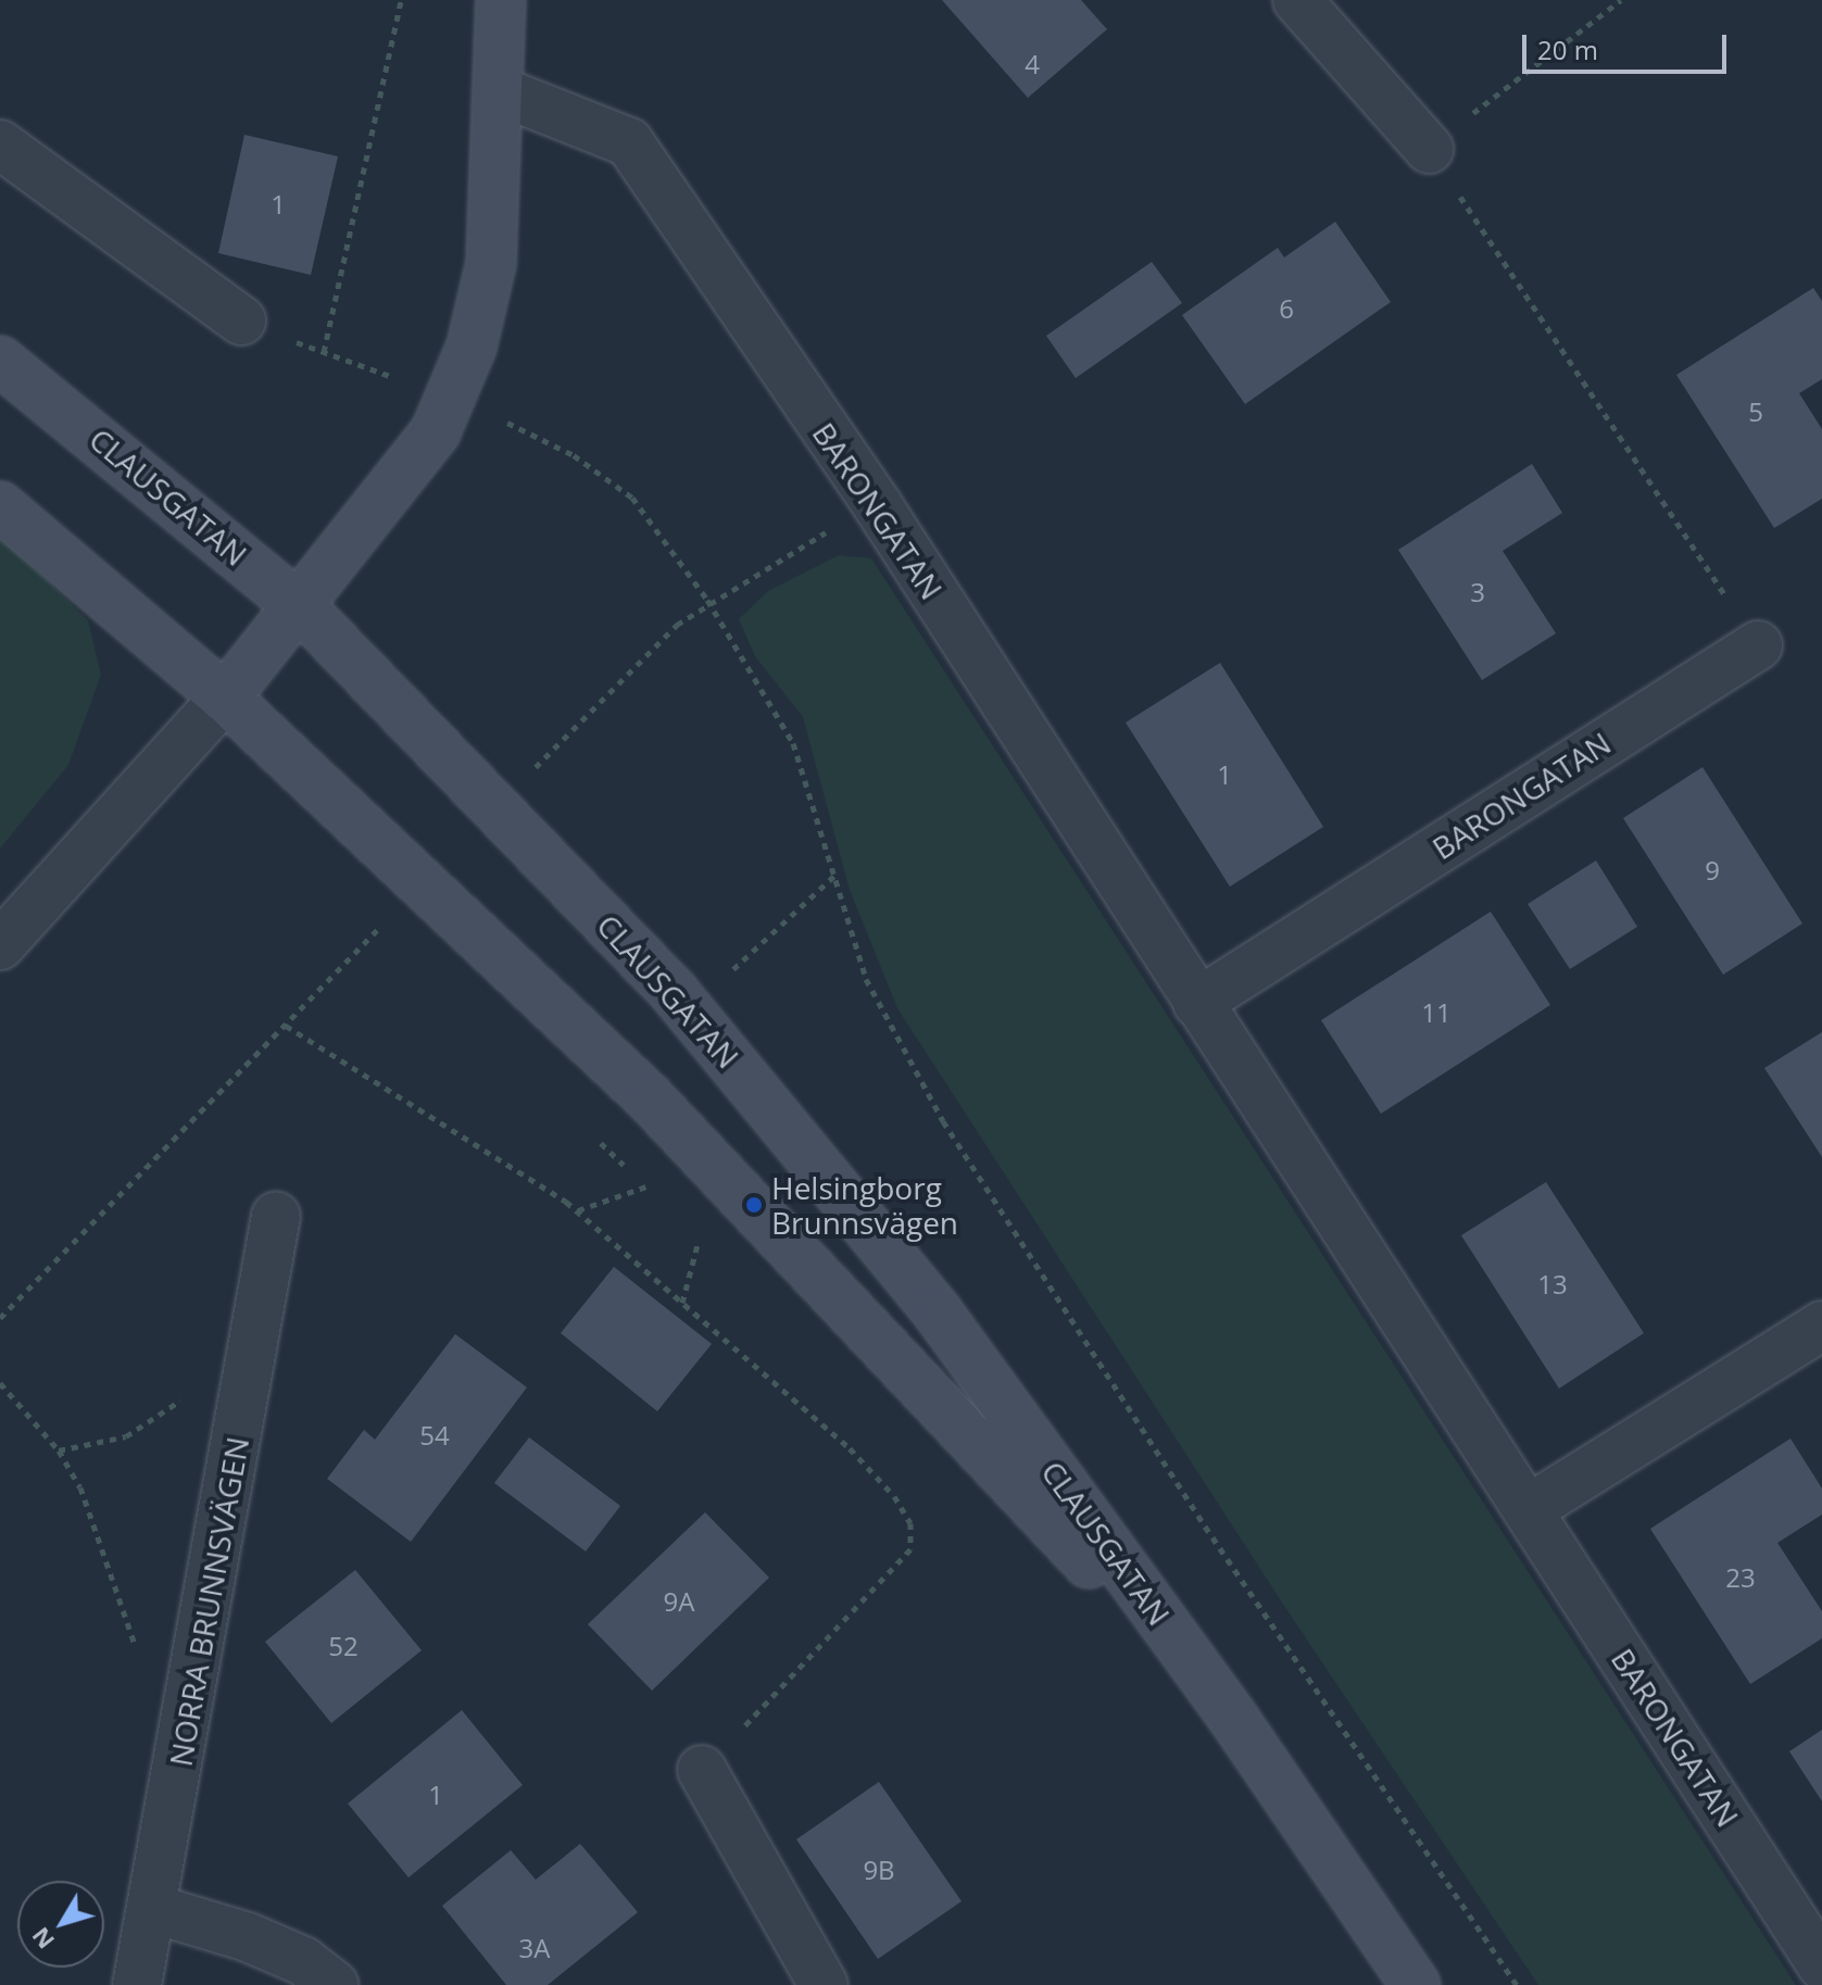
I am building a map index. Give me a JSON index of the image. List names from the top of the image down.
{
  "streets": {
    "main road": ["CLAUSGATAN"],
    "street": ["BARONGATAN", "NORRA BRUNNSVÄGEN"]
  },
  "places": ["Helsingborg Brunnsvägen"],
  "house_numbers": [
    "4",
    "1",
    "6",
    "5",
    "3",
    "1",
    "9",
    "11",
    "13",
    "54",
    "23",
    "9A",
    "52",
    "1",
    "9B",
    "3A"
  ],
  "scale_bar": "20 m",
  "north": "bottom left"
}
